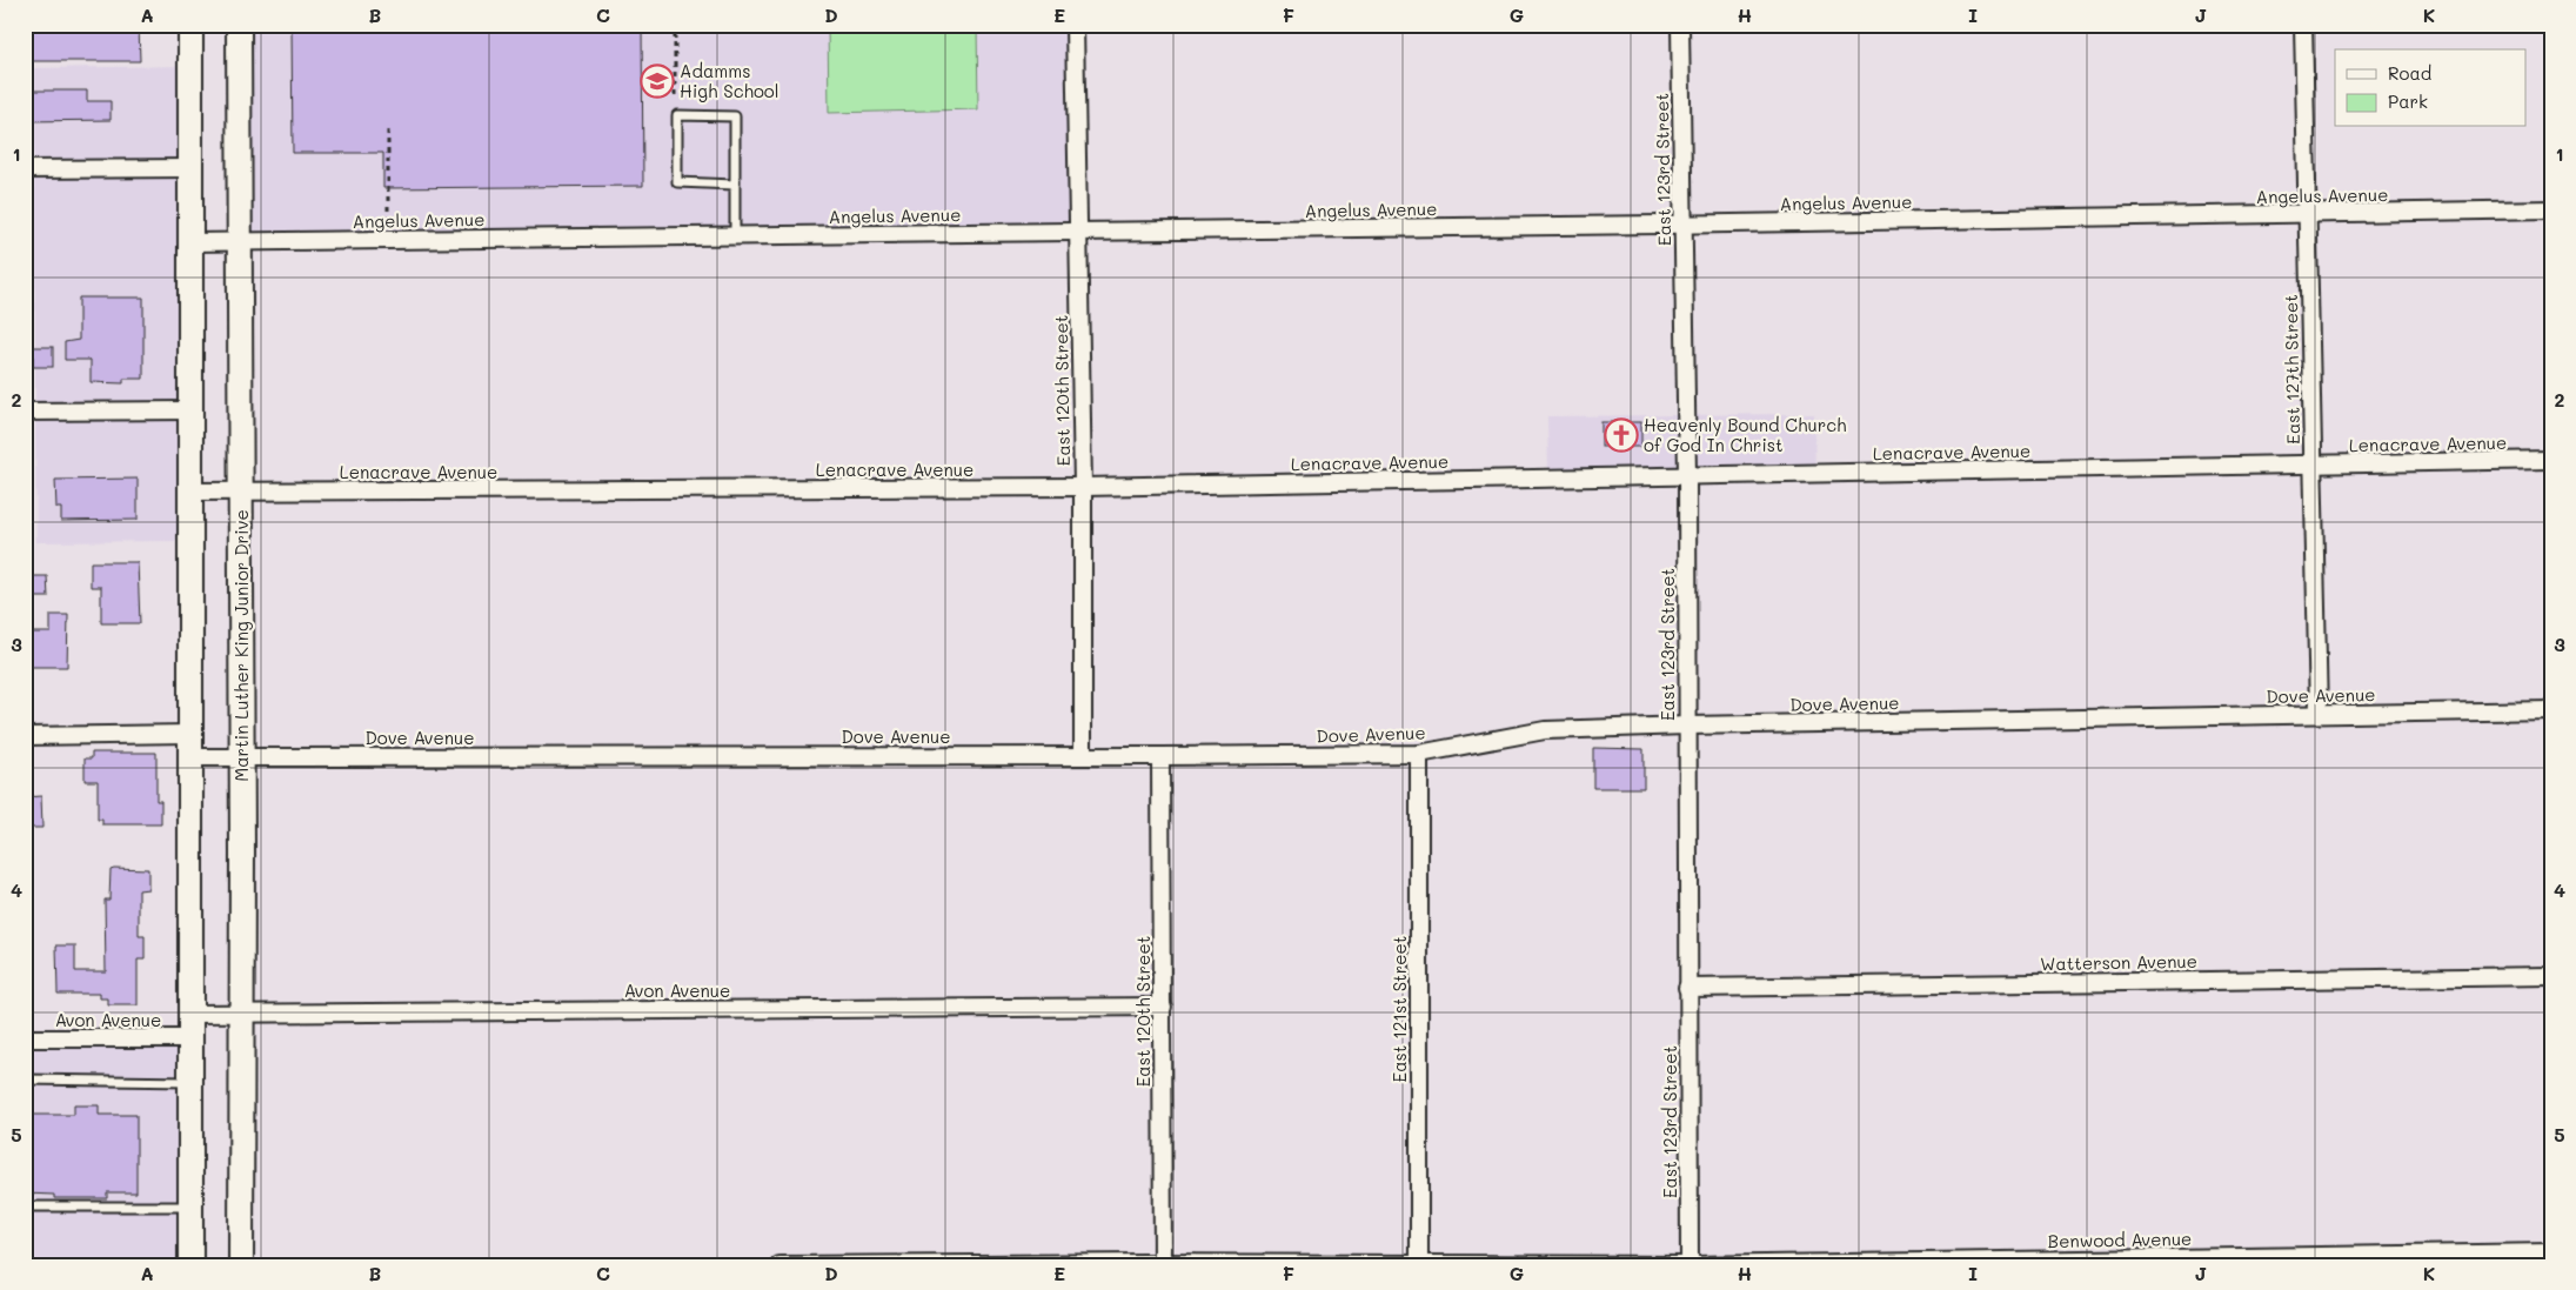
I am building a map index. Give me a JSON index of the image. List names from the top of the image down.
{
  "streets": {
    "main road": ["Martin Luther King Junior Drive"],
    "street": [
      "East 123rd Street",
      "Angelus Avenue",
      "East 127th Street",
      "East 120th Street",
      "Lenacrave Avenue",
      "Dove Avenue",
      "Watterson Avenue",
      "Avon Avenue",
      "East 121st Street",
      "Benwood Avenue"
    ]
  },
  "crossings": [
    ["East 123rd Street", "Angelus Avenue"],
    ["East 123rd Street", "Lenacrave Avenue"],
    ["East 123rd Street", "Dove Avenue"],
    ["East 123rd Street", "Watterson Avenue"],
    ["East 123rd Street", "Benwood Avenue"],
    ["Angelus Avenue", "East 127th Street"],
    ["Angelus Avenue", "East 120th Street"],
    ["Angelus Avenue", "Martin Luther King Junior Drive"],
    ["East 127th Street", "Lenacrave Avenue"],
    ["East 127th Street", "Dove Avenue"],
    ["East 120th Street", "Lenacrave Avenue"],
    ["East 120th Street", "Dove Avenue"],
    ["East 120th Street", "Avon Avenue"],
    ["East 120th Street", "Benwood Avenue"],
    ["Lenacrave Avenue", "Martin Luther King Junior Drive"],
    ["Martin Luther King Junior Drive", "Dove Avenue"],
    ["Martin Luther King Junior Drive", "Avon Avenue"],
    ["Dove Avenue", "East 121st Street"],
    ["East 121st Street", "Benwood Avenue"]
  ],
  "places": {
    "school or university": ["Adamms High School"],
    "church": ["Heavenly Bound Church of God In Christ"]
  },
  "legend": ["Road", "Park"],
  "grid": {
    "columns": [
      "A",
      "B",
      "C",
      "D",
      "E",
      "F",
      "G",
      "H",
      "I",
      "J",
      "K"
    ],
    "rows": [
      "1",
      "2",
      "3",
      "4",
      "5"
    ]
  }
}
